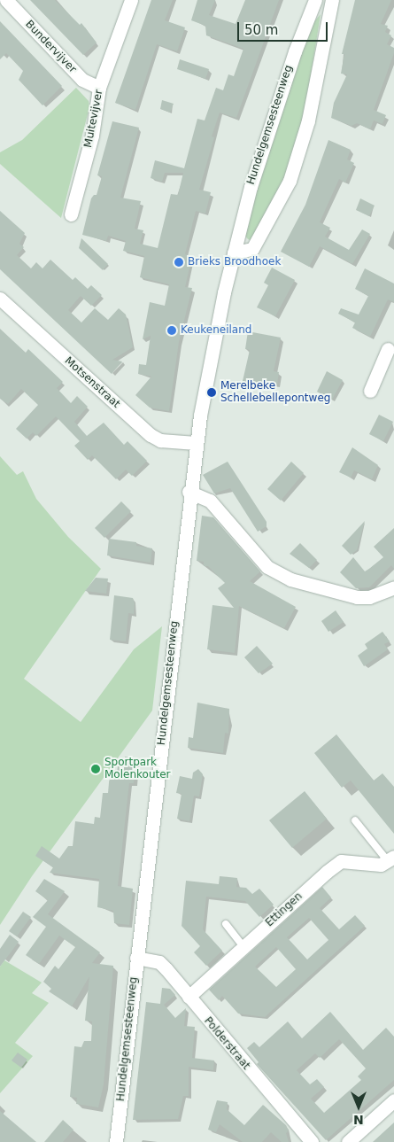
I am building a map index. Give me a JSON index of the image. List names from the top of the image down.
{
  "streets": {
    "street": [
      "Bundervijver",
      "Muitevijver",
      "Hundelgemsesteenweg",
      "Motsenstraat",
      "Ettingen",
      "Polderstraat"
    ]
  },
  "crossings": [
    ["Bundervijver", "Muitevijver"],
    ["Hundelgemsesteenweg", "Motsenstraat"],
    ["Hundelgemsesteenweg", "Polderstraat"],
    ["Ettingen", "Polderstraat"]
  ],
  "places": [
    "Brieks Broodhoek",
    "Keukeneiland",
    "Merelbeke Schellebellepontweg",
    "Sportpark Molenkouter"
  ],
  "scale_bar": "50 m",
  "north": "bottom"
}
